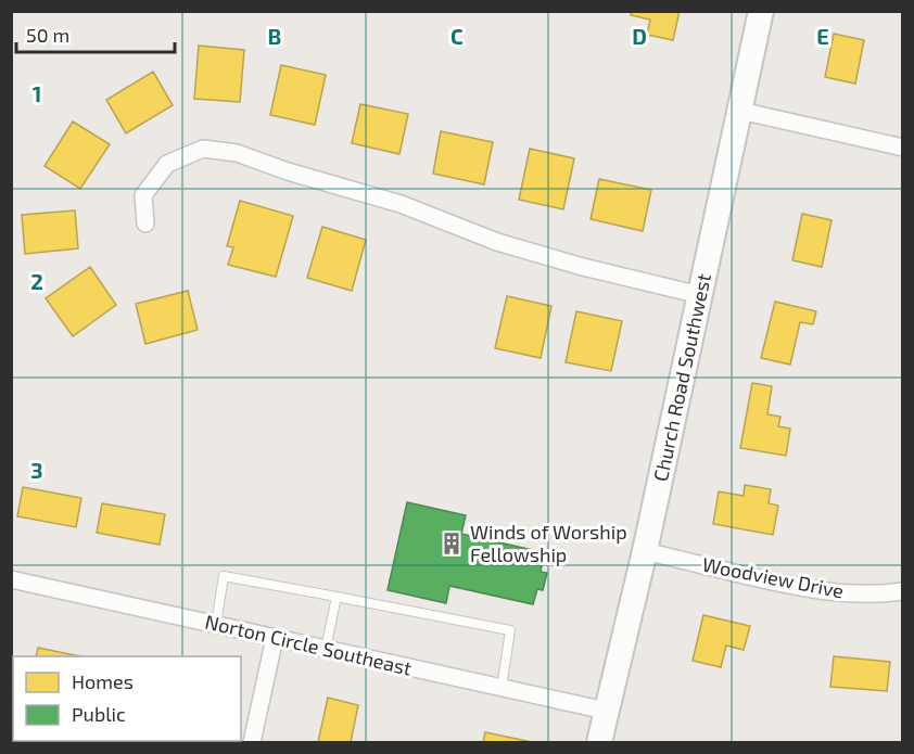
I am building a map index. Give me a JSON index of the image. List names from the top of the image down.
{
  "streets": {
    "street": ["Church Road Southwest", "Woodview Drive", "Norton Circle Southeast"]
  },
  "crossings": [
    ["Church Road Southwest", "Woodview Drive"],
    ["Church Road Southwest", "Norton Circle Southeast"]
  ],
  "places": {
    "building": ["Winds of Worship Fellowship"]
  },
  "legend": ["Homes", "Public"],
  "scale_bar": "50 m",
  "grid": {
    "columns": [
      "B",
      "C",
      "D",
      "E"
    ],
    "rows": ["1", "2", "3"]
  }
}
